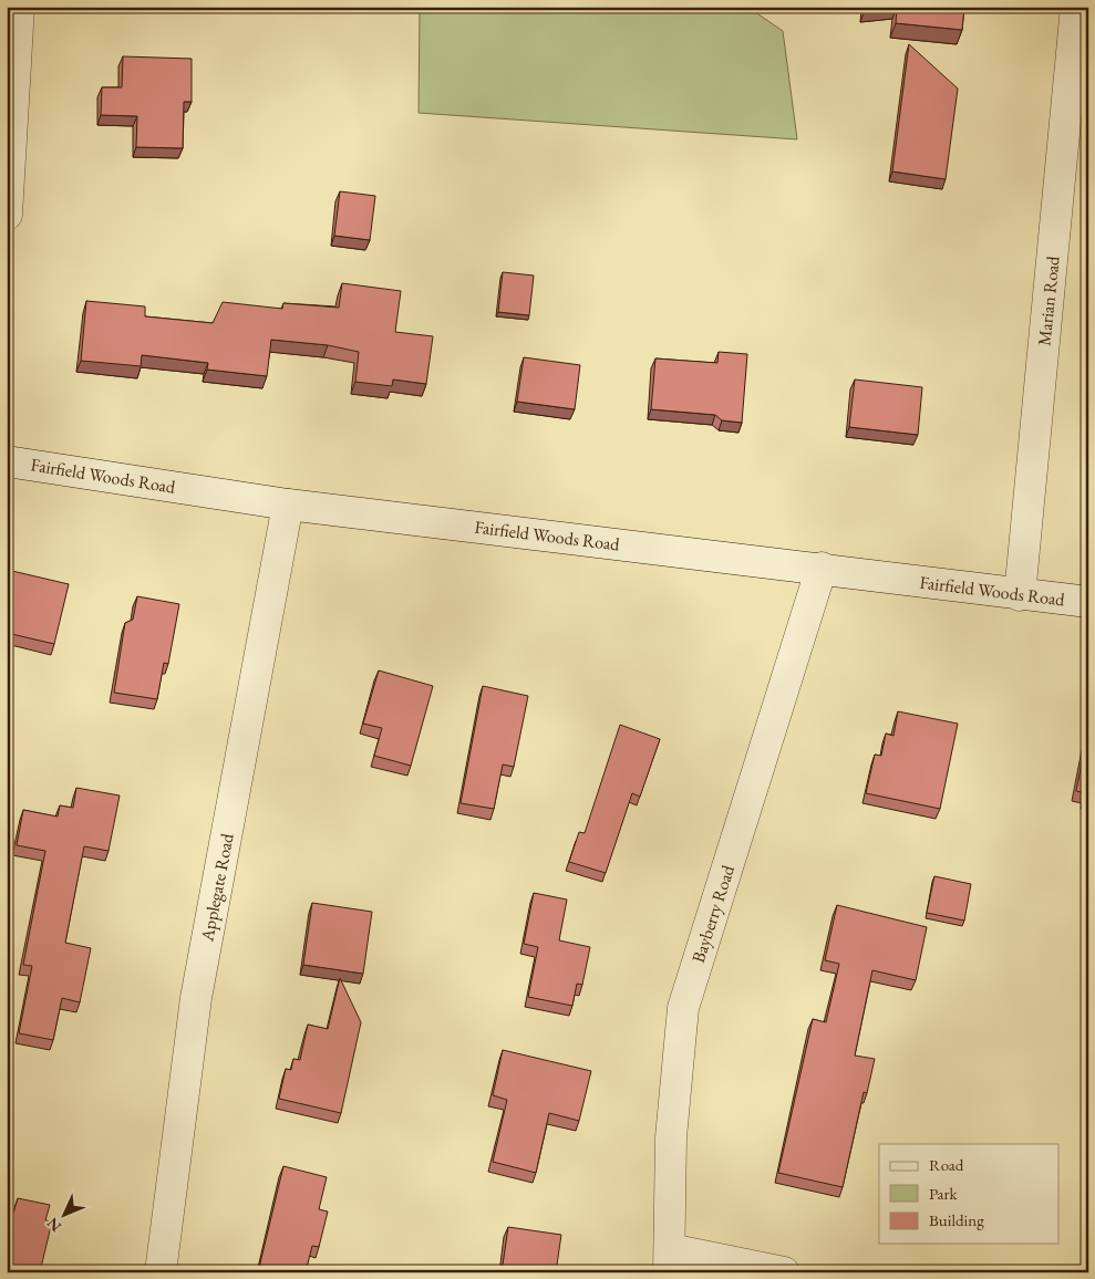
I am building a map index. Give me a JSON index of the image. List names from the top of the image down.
{
  "streets": {
    "street": [
      "Marian Road",
      "Fairfield Woods Road",
      "Applegate Road",
      "Bayberry Road"
    ]
  },
  "crossings": [
    ["Marian Road", "Fairfield Woods Road"],
    ["Fairfield Woods Road", "Applegate Road"],
    ["Fairfield Woods Road", "Bayberry Road"]
  ],
  "legend": ["Road", "Park", "Building"],
  "north": "bottom left"
}
